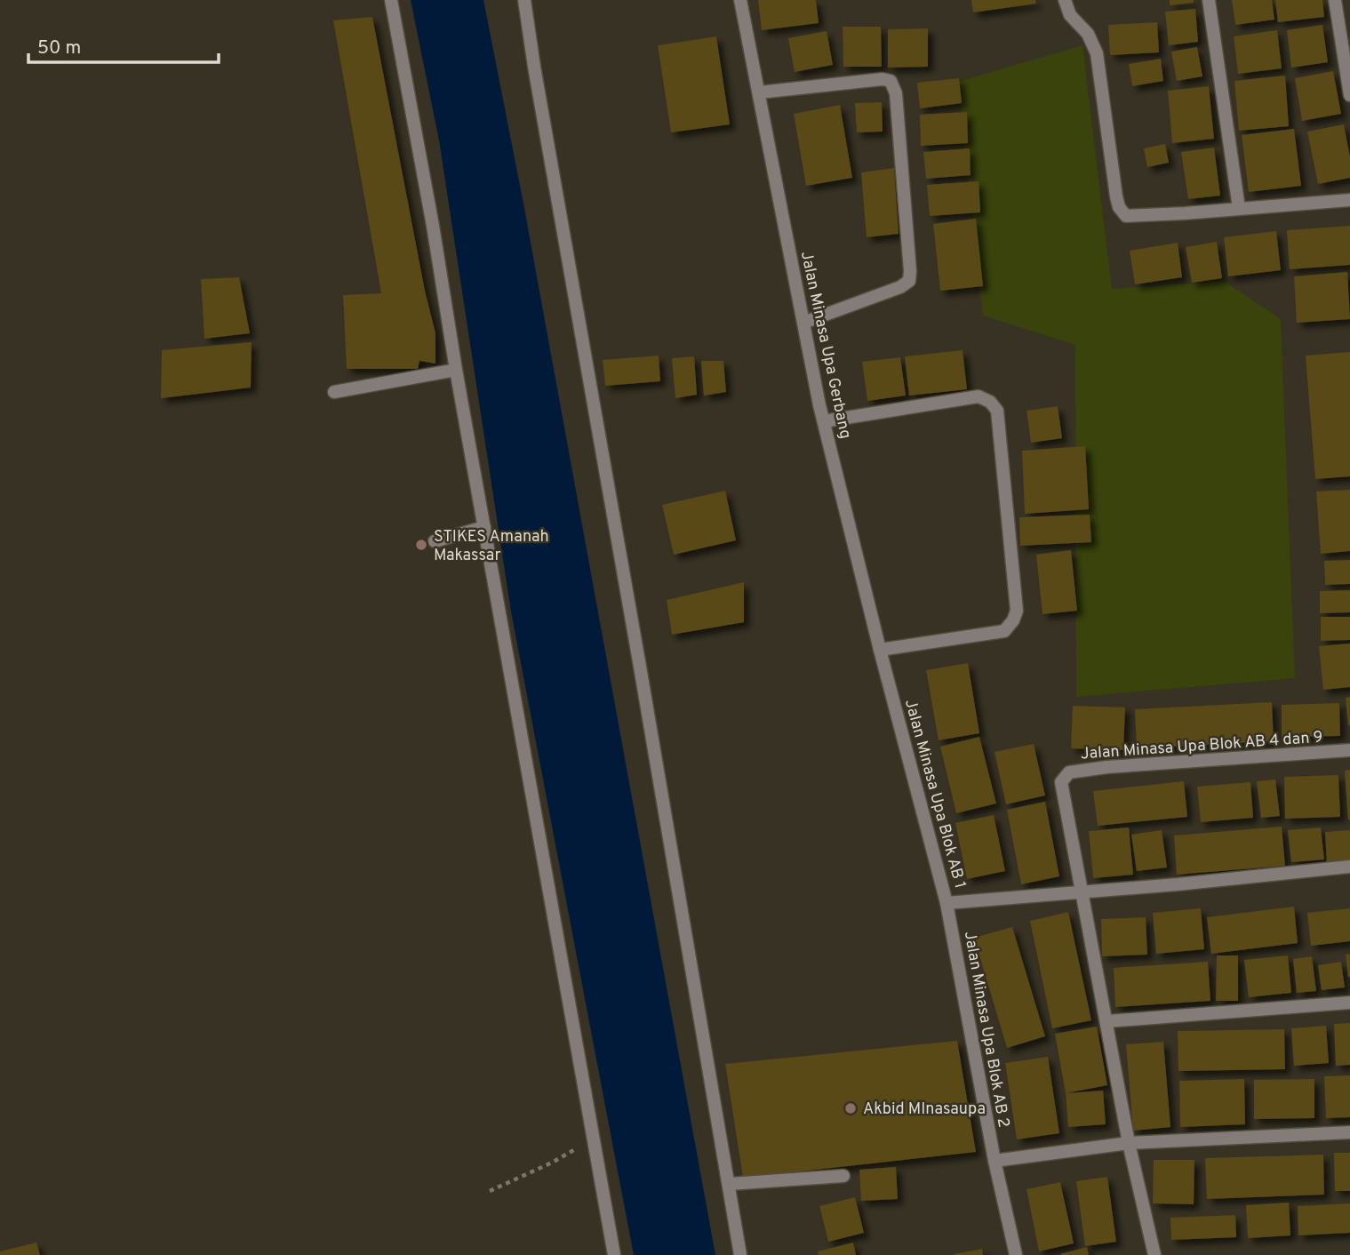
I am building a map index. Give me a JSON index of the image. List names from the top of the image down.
{
  "streets": {
    "street": [
      "Jalan Minasa Upa Gerbang",
      "Jalan Minasa Upa Blok AB 4 dan 9",
      "Jalan Minasa Upa Blok AB 1",
      "Jalan Minasa Upa Blok AB 2"
    ]
  },
  "crossings": [
    ["Jalan Minasa Upa Gerbang", "Jalan Minasa Upa Blok AB 1"],
    ["Jalan Minasa Upa Blok AB 1", "Jalan Minasa Upa Blok AB 2"]
  ],
  "places": ["STIKES Amanah Makassar", "Akbid MInasaupa"],
  "scale_bar": "50 m"
}
